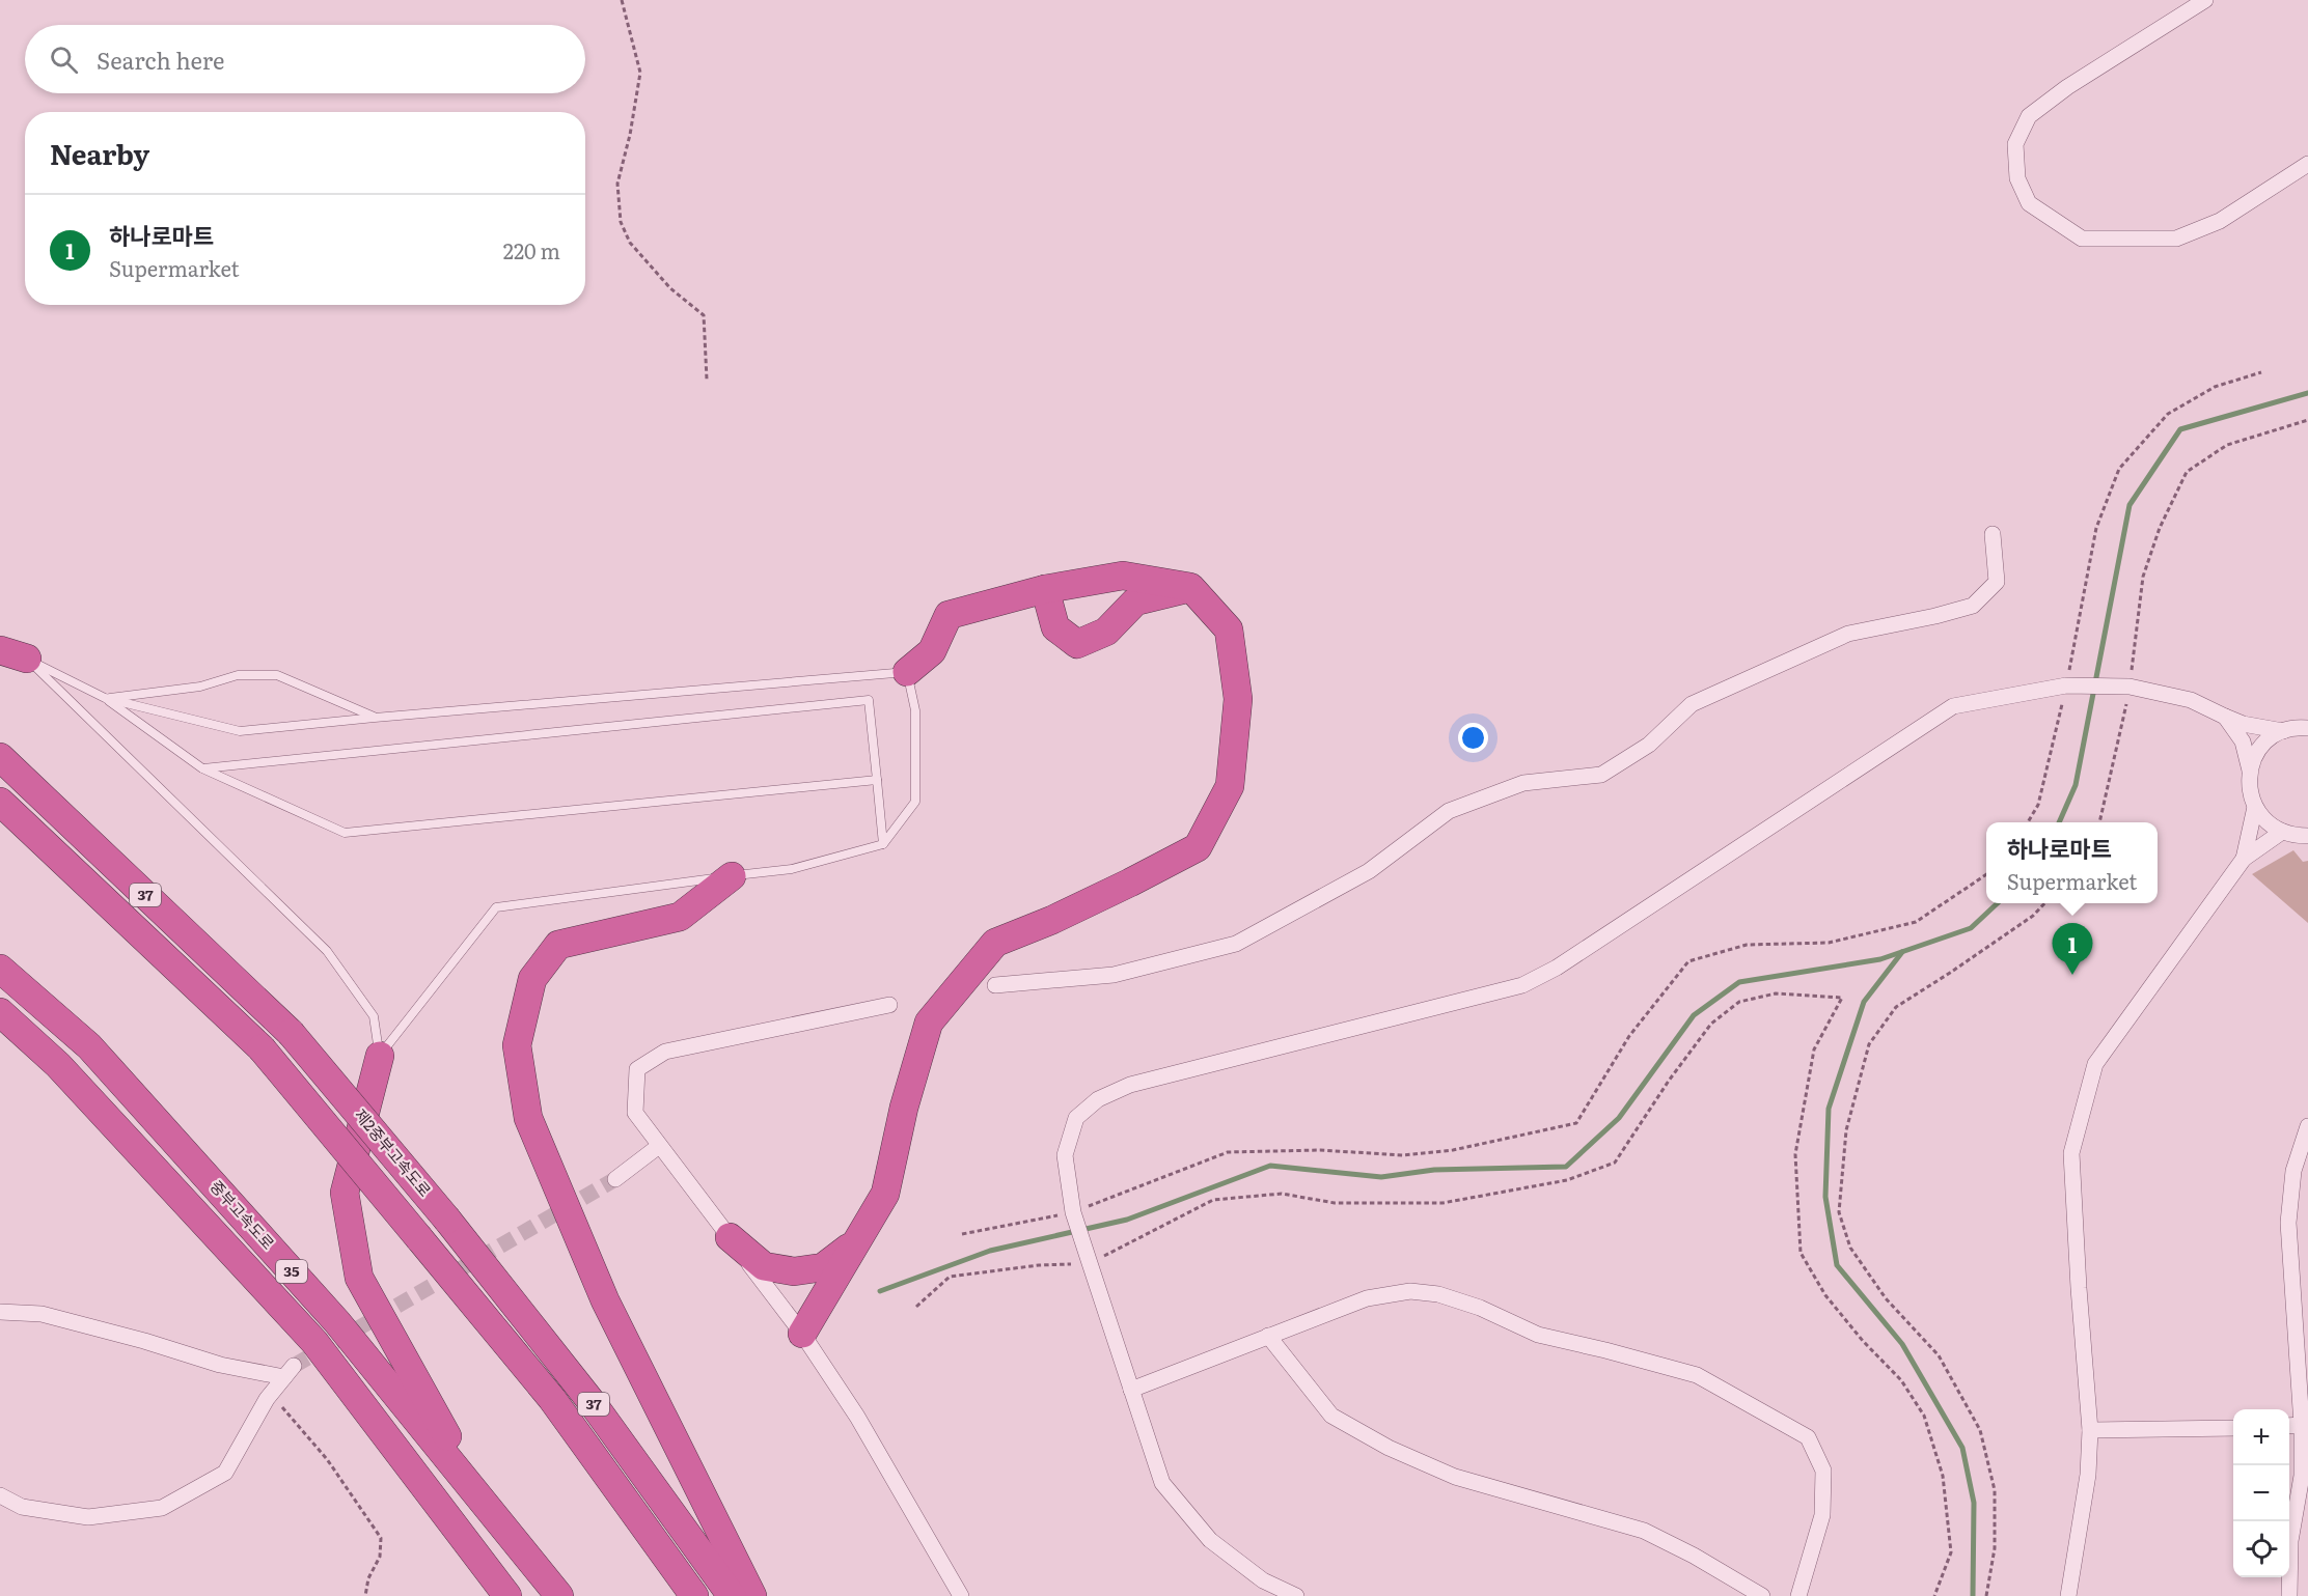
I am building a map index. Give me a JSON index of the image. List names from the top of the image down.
{
  "streets": {
    "highway": [
      "37",
      "제2중부고속도로",
      "중부고속도로",
      "35"
    ]
  },
  "page": {
    "search": "Search here",
    "heading": "Nearby",
    "list": [
      {
        "mark": "1",
        "name": "하나로마트",
        "note": "Supermarket",
        "value": "220 m"
      }
    ],
    "popup": ["하나로마트", "Supermarket"],
    "pins": "1",
    "map_buttons": ["+", "−"]
  }
}
